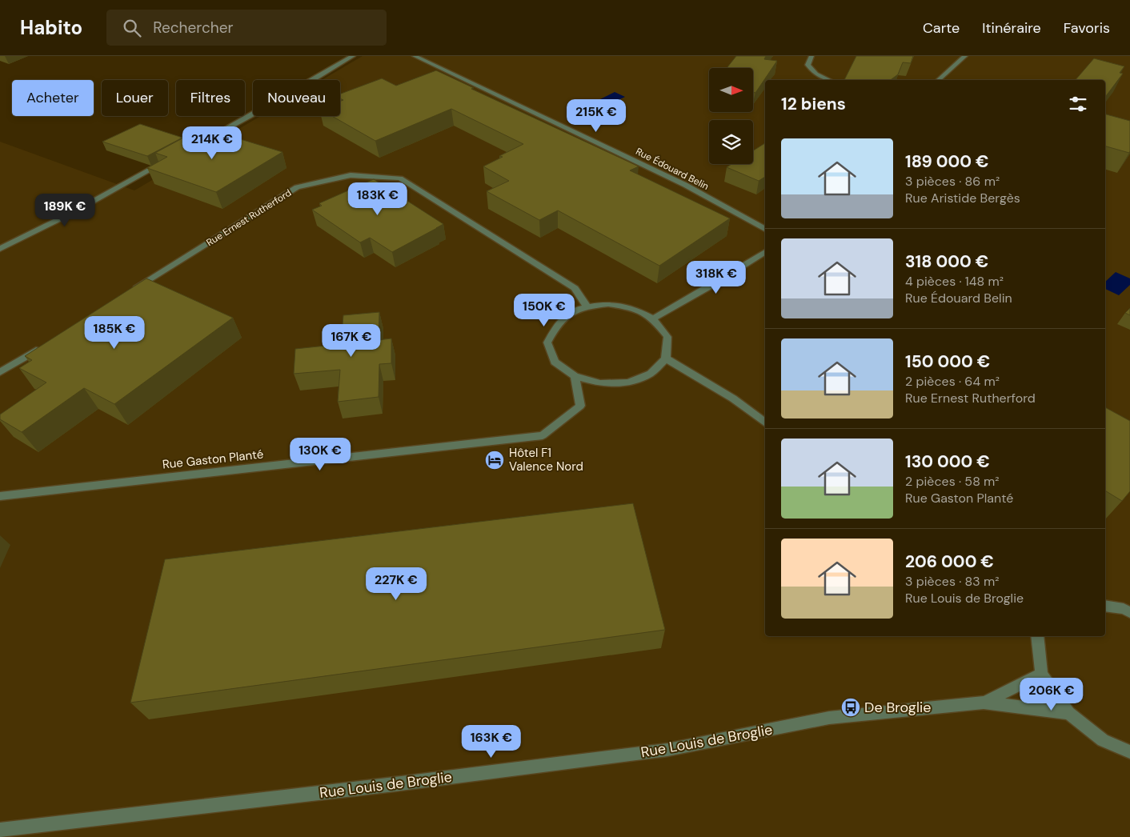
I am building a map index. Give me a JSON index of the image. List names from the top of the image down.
{
  "streets": {
    "street": [
      "Rue Édouard Belin",
      "Rue Ernest Rutherford",
      "Rue Gaston Planté",
      "Rue Louis de Broglie"
    ]
  },
  "crossings": [
    ["Rue Ernest Rutherford", "Rue Gaston Planté"]
  ],
  "places": {
    "hotel": ["Hôtel F1 Valence Nord"],
    "bus stop": ["De Broglie"]
  },
  "north": "right",
  "page": {
    "header": "Habito",
    "search": "Rechercher",
    "nav": ["Carte", "Itinéraire", "Favoris"],
    "chip": [
      "Acheter",
      "Louer",
      "Filtres",
      "Nouveau"
    ],
    "heading": "12 biens",
    "price": [
      "215K €",
      "214K €",
      "183K €",
      "189K €",
      "318K €",
      "150K €",
      "185K €",
      "167K €",
      "130K €",
      "227K €",
      "206K €",
      "163K €"
    ],
    "list": [
      {
        "name": "189 000 €",
        "note": "3 pièces · 86 m² · Rue Aristide Bergès"
      },
      {
        "name": "318 000 €",
        "note": "4 pièces · 148 m² · Rue Édouard Belin"
      },
      {
        "name": "150 000 €",
        "note": "2 pièces · 64 m² · Rue Ernest Rutherford"
      },
      {
        "name": "130 000 €",
        "note": "2 pièces · 58 m² · Rue Gaston Planté"
      },
      {
        "name": "206 000 €",
        "note": "3 pièces · 83 m² · Rue Louis de Broglie"
      }
    ]
  }
}
